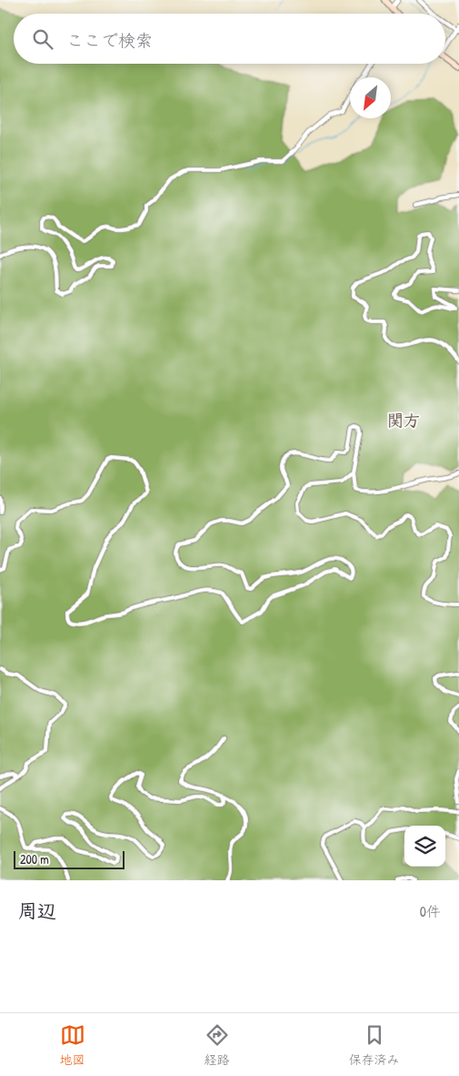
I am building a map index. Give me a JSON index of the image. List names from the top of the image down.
{
  "districts": ["関方"],
  "scale_bar": "200 m",
  "north": "bottom left",
  "page": {
    "search": "ここで検索",
    "scale": "200 m",
    "heading": ["周辺", "0件"],
    "nav": ["地図", "経路", "保存済み"]
  }
}
